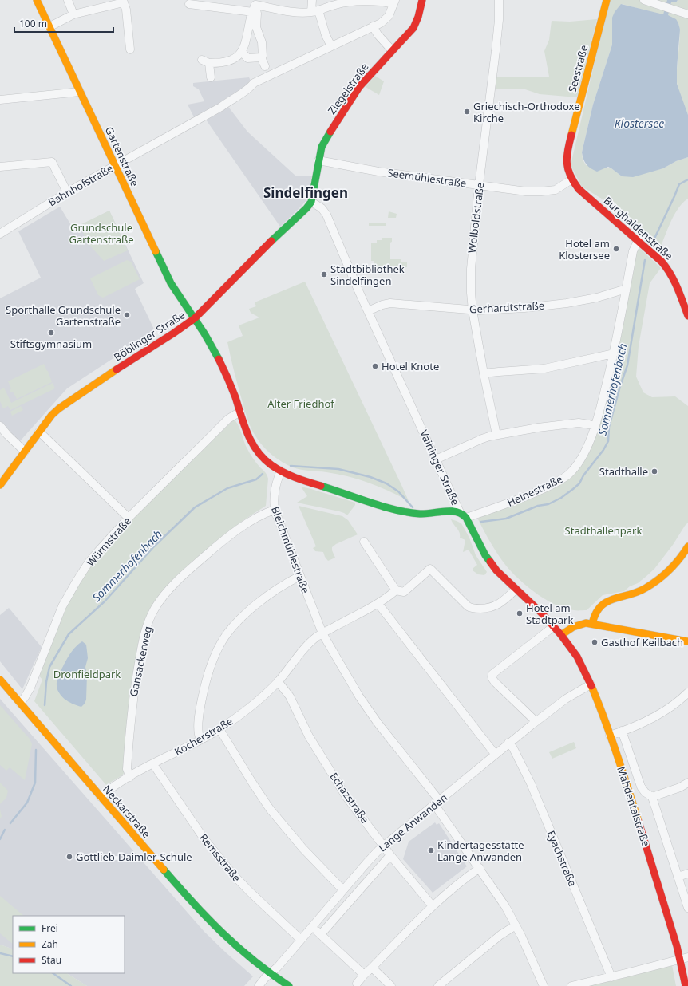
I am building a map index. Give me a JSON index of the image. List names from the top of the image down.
{
  "streets": {
    "main road": [
      "Seestraße",
      "Ziegelstraße",
      "Gartenstraße",
      "Burghaldenstraße",
      "Böblinger Straße",
      "Vaihinger Straße",
      "Mahdentalstraße",
      "Neckarstraße"
    ],
    "street": [
      "Seemühlestraße",
      "Bahnhofstraße",
      "Wolboldstraße",
      "Gerhardtstraße",
      "Heinestraße",
      "Würmstraße",
      "Bleichmühlestraße",
      "Gansackerweg",
      "Kocherstraße",
      "Echazstraße",
      "Lange Anwanden",
      "Remsstraße",
      "Eyachstraße"
    ]
  },
  "crossings": [
    ["Seestraße", "Seemühlestraße"],
    ["Seestraße", "Burghaldenstraße"],
    ["Ziegelstraße", "Seemühlestraße"],
    ["Ziegelstraße", "Böblinger Straße"],
    ["Ziegelstraße", "Vaihinger Straße"],
    ["Gartenstraße", "Bahnhofstraße"],
    ["Gartenstraße", "Böblinger Straße"],
    ["Seemühlestraße", "Wolboldstraße"],
    ["Seemühlestraße", "Burghaldenstraße"],
    ["Wolboldstraße", "Gerhardtstraße"],
    ["Burghaldenstraße", "Heinestraße"],
    ["Gerhardtstraße", "Vaihinger Straße"],
    ["Gerhardtstraße", "Heinestraße"],
    ["Böblinger Straße", "Vaihinger Straße"],
    ["Vaihinger Straße", "Heinestraße"],
    ["Vaihinger Straße", "Mahdentalstraße"],
    ["Würmstraße", "Neckarstraße"],
    ["Bleichmühlestraße", "Gansackerweg"],
    ["Bleichmühlestraße", "Kocherstraße"],
    ["Bleichmühlestraße", "Lange Anwanden"],
    ["Gansackerweg", "Kocherstraße"],
    ["Kocherstraße", "Echazstraße"],
    ["Kocherstraße", "Neckarstraße"],
    ["Kocherstraße", "Remsstraße"],
    ["Echazstraße", "Lange Anwanden"],
    ["Mahdentalstraße", "Lange Anwanden"],
    ["Neckarstraße", "Lange Anwanden"],
    ["Lange Anwanden", "Remsstraße"],
    ["Lange Anwanden", "Eyachstraße"]
  ],
  "districts": ["Sindelfingen"],
  "water": ["Klostersee", "Sommerhofenbach"],
  "parks": [
    "Grundschule Gartenstraße",
    "Alter Friedhof",
    "Stadthallenpark",
    "Dronfieldpark"
  ],
  "places": [
    "Griechisch-Orthodoxe Kirche",
    "Hotel am Klostersee",
    "Stadtbibliothek Sindelfingen",
    "Sporthalle Grundschule Gartenstraße",
    "Stiftsgymnasium",
    "Hotel Knote",
    "Stadthalle",
    "Hotel am Stadtpark",
    "Gasthof Keilbach",
    "Kindertagesstätte Lange Anwanden",
    "Gottlieb-Daimler-Schule"
  ],
  "legend": ["Frei", "Zäh", "Stau"],
  "scale_bar": "100 m"
}
